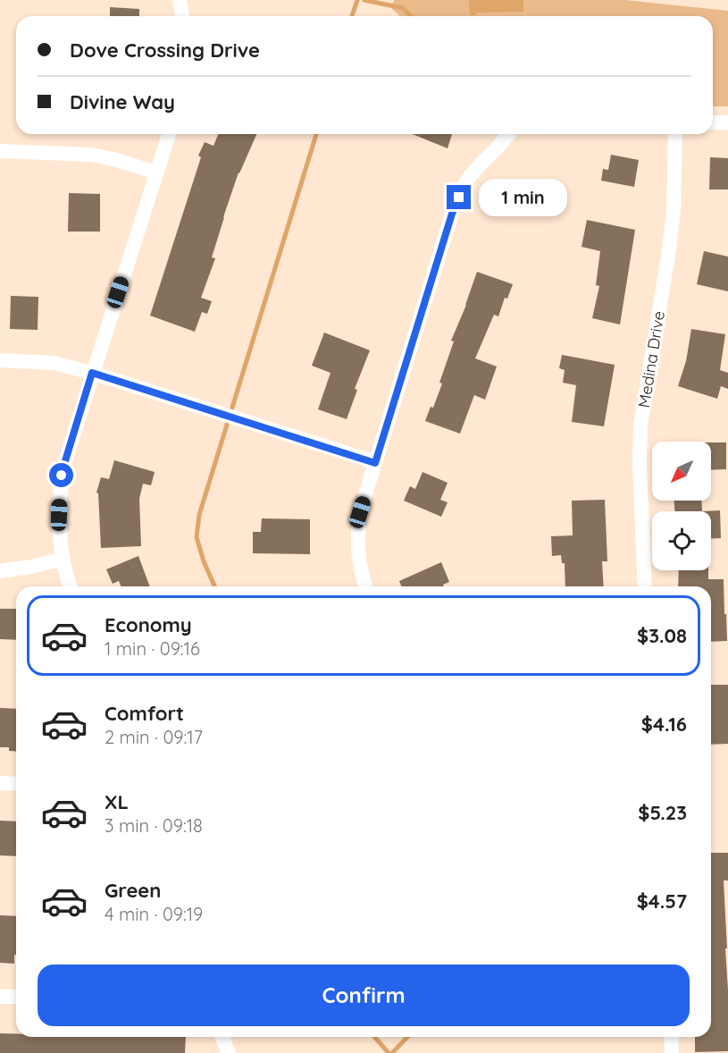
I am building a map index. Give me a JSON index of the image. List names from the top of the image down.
{
  "streets": {
    "street": ["Medina Drive"]
  },
  "north": "bottom left",
  "page": {
    "banner": ["Dove Crossing Drive", "Divine Way"],
    "bubble": "1 min",
    "list": [
      {
        "name": "Economy",
        "note": "1 min · 09:16",
        "value": "$3.08"
      },
      {
        "name": "Comfort",
        "note": "2 min · 09:17",
        "value": "$4.16"
      },
      {
        "name": "XL",
        "note": "3 min · 09:18",
        "value": "$5.23"
      },
      {
        "name": "Green",
        "note": "4 min · 09:19",
        "value": "$4.57"
      }
    ],
    "buttons": "Confirm"
  }
}
